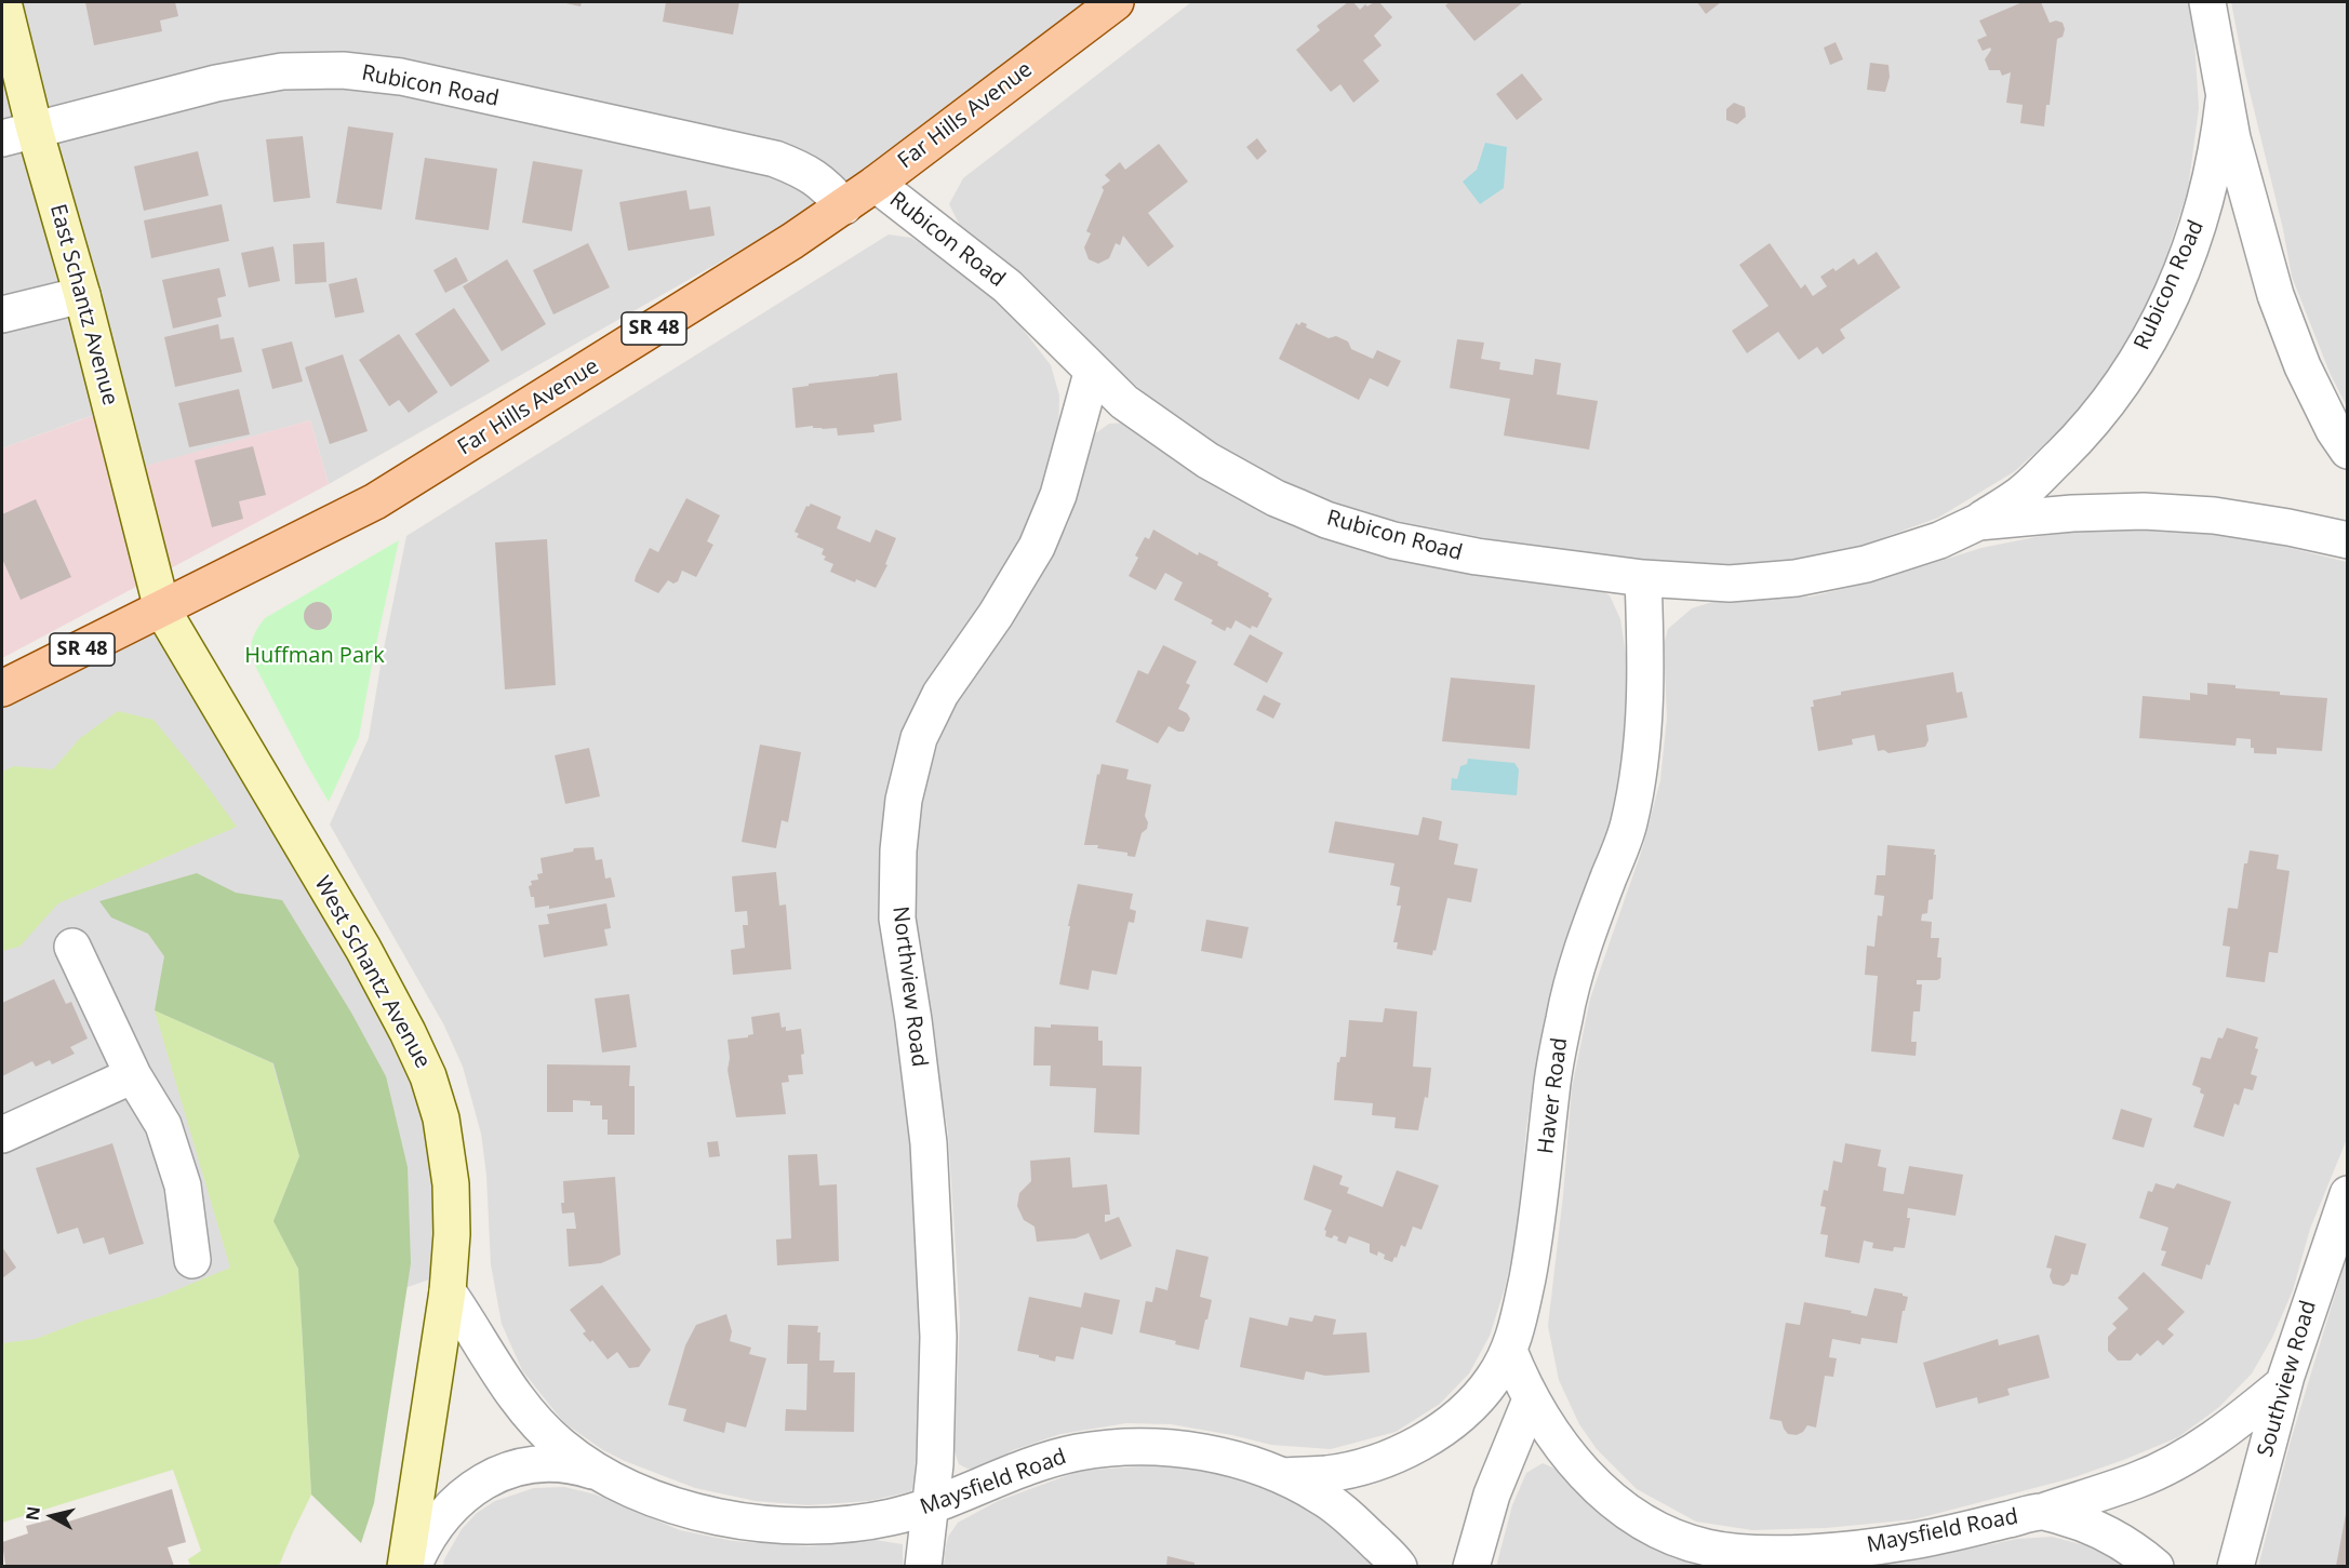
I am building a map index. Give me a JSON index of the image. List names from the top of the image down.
{
  "streets": {
    "main road": [
      "Far Hills Avenue",
      "East Schantz Avenue",
      "SR 48",
      "West Schantz Avenue"
    ],
    "street": [
      "Rubicon Road",
      "Northview Road",
      "Haver Road",
      "Southview Road",
      "Maysfield Road"
    ]
  },
  "crossings": [
    ["Rubicon Road", "Far Hills Avenue"],
    ["Rubicon Road", "East Schantz Avenue"],
    ["Rubicon Road", "Northview Road"],
    ["Rubicon Road", "Haver Road"],
    ["Far Hills Avenue", "East Schantz Avenue"],
    ["Far Hills Avenue", "West Schantz Avenue"],
    ["East Schantz Avenue", "West Schantz Avenue"],
    ["West Schantz Avenue", "Maysfield Road"],
    ["Northview Road", "Maysfield Road"],
    ["Haver Road", "Maysfield Road"],
    ["Southview Road", "Maysfield Road"]
  ],
  "parks": ["Huffman Park"],
  "north": "left"
}
